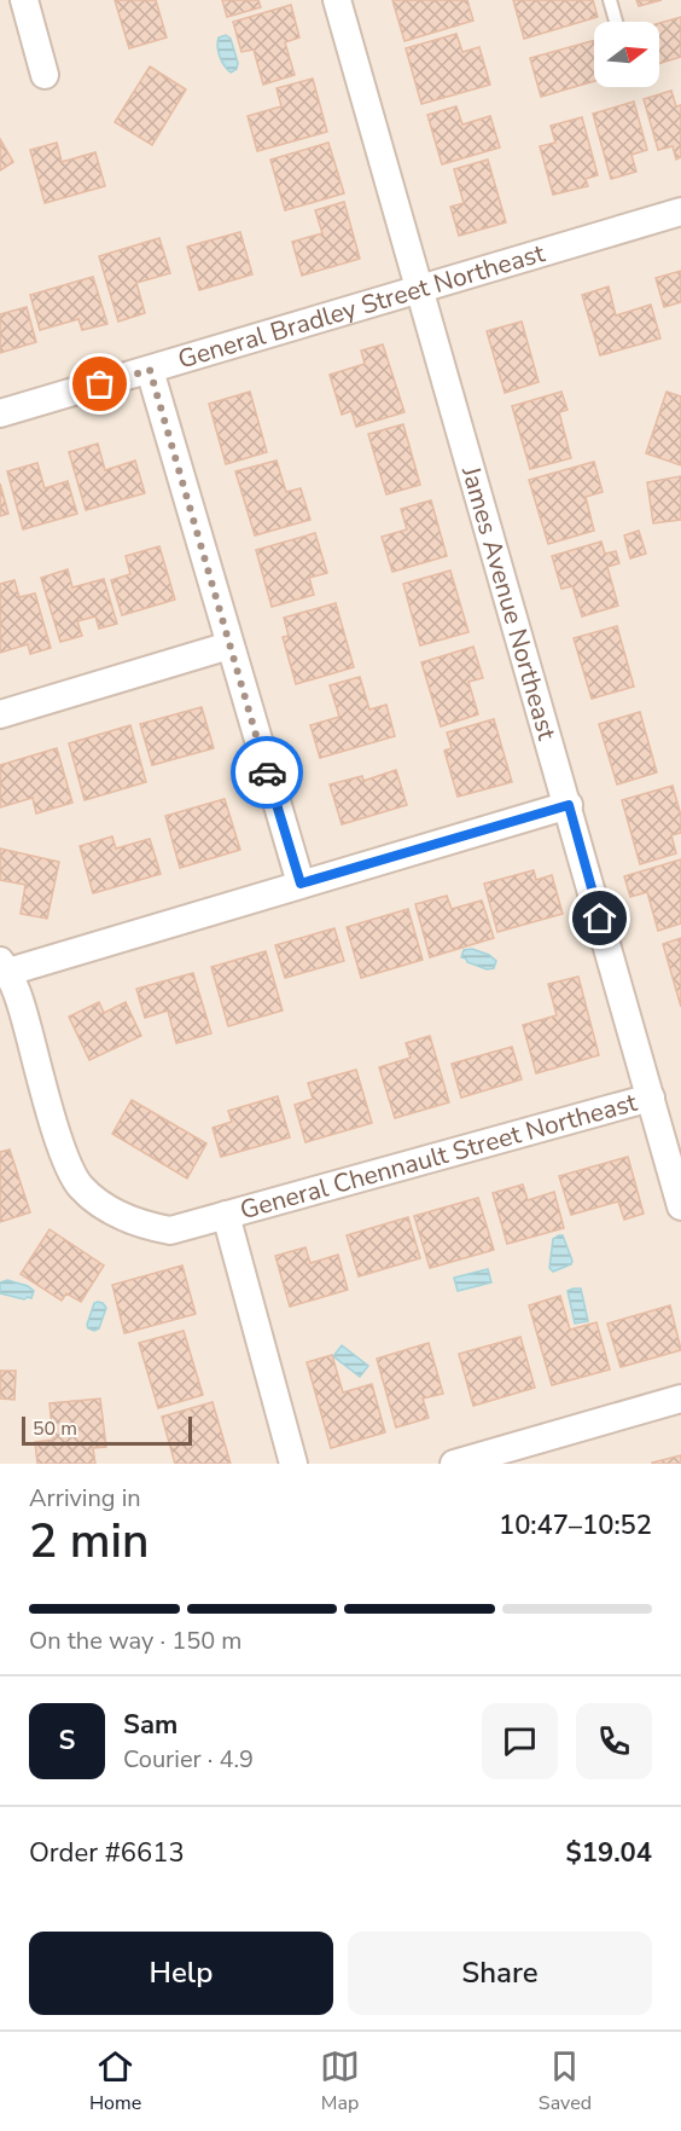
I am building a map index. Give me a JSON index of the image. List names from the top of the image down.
{
  "streets": {
    "street": ["General Bradley Street Northeast", "James Avenue Northeast", "General Chennault Street Northeast"]
  },
  "crossings": [
    ["General Bradley Street Northeast", "James Avenue Northeast"],
    ["James Avenue Northeast", "General Chennault Street Northeast"]
  ],
  "scale_bar": "50 m",
  "north": "right",
  "page": {
    "scale": "50 m",
    "heading": ["2 min", "Arriving in", "10:47–10:52"],
    "panel": [
      "Sam",
      "Courier · 4.9",
      "Order #6613",
      "$19.04"
    ],
    "bar": "On the way · 150 m",
    "round": "S",
    "buttons": ["Help", "Share"],
    "tabs": ["Home", "Map", "Saved"]
  }
}
